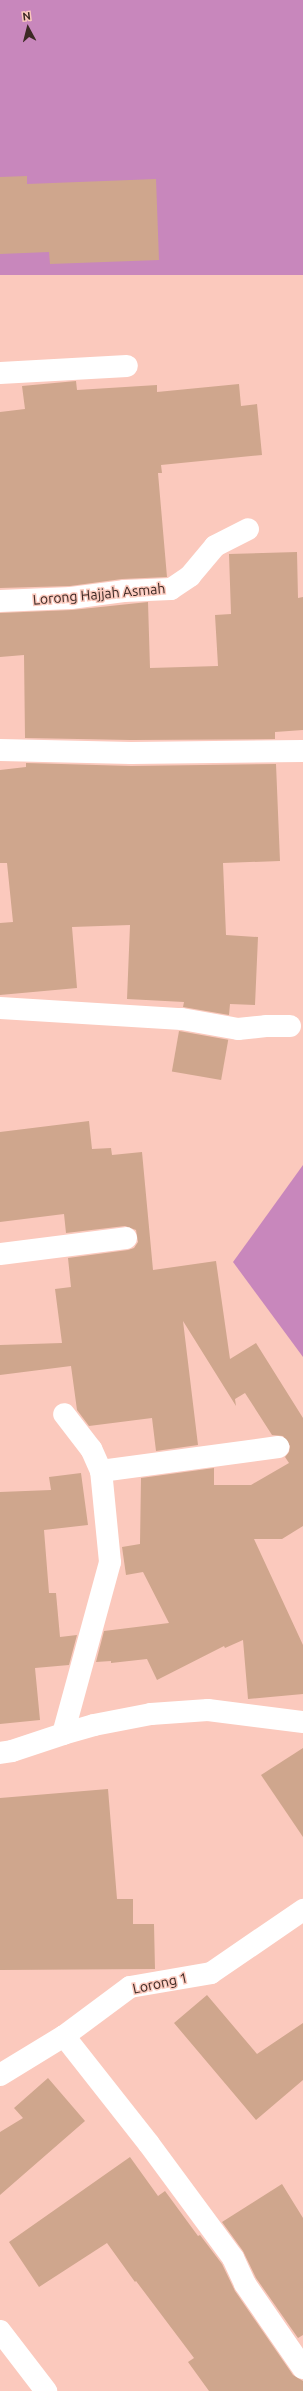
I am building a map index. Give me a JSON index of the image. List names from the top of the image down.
{
  "streets": {
    "street": ["Lorong Hajjah Asmah", "Lorong 1"]
  },
  "north": "top"
}
